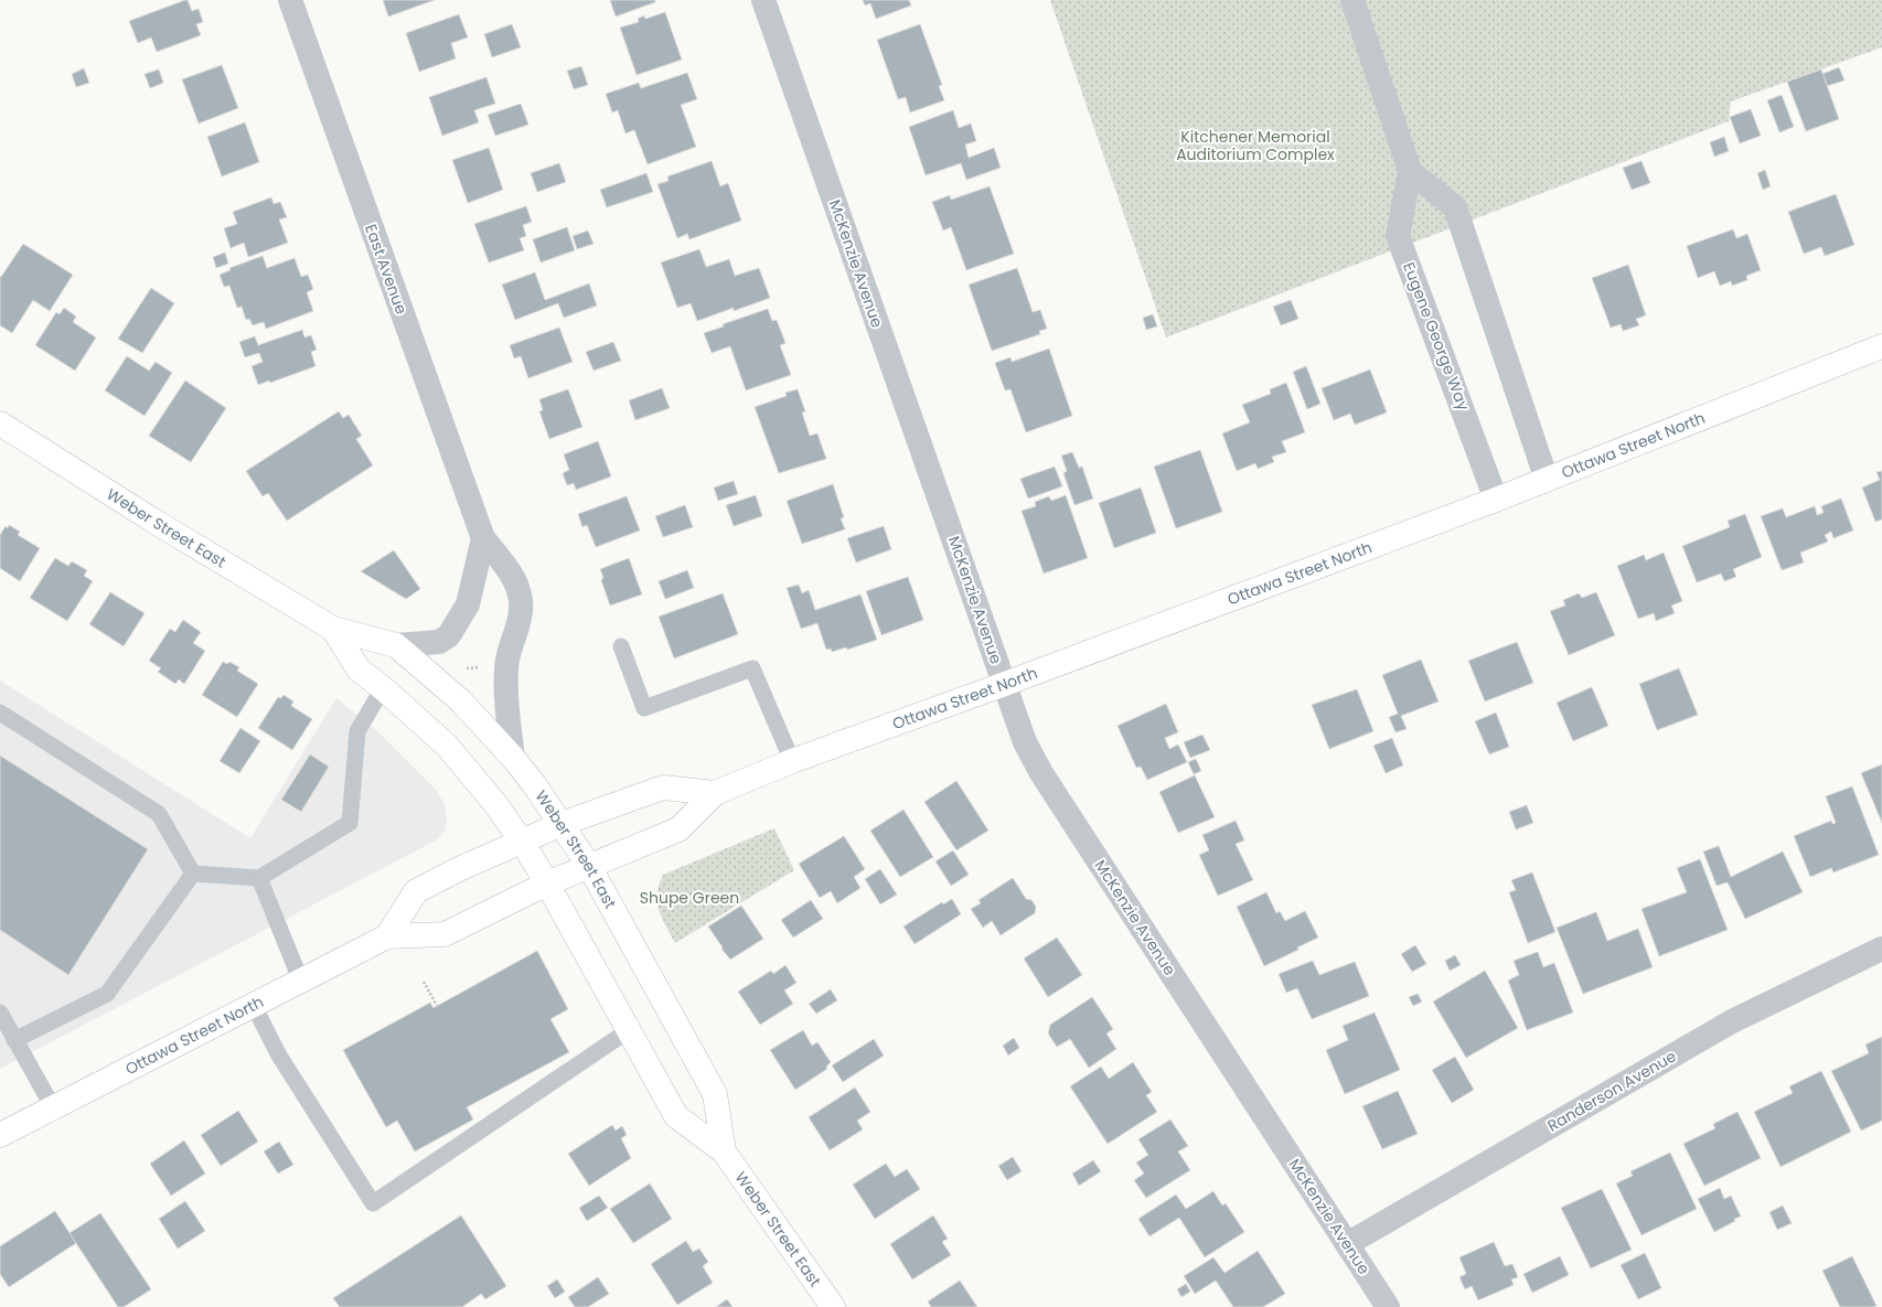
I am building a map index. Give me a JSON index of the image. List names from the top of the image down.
{
  "streets": {
    "main road": ["Ottawa Street North", "Weber Street East"],
    "street": [
      "McKenzie Avenue",
      "East Avenue",
      "Eugene George Way",
      "Randerson Avenue"
    ]
  },
  "crossings": [
    ["McKenzie Avenue", "Ottawa Street North"],
    ["McKenzie Avenue", "Randerson Avenue"],
    ["East Avenue", "Weber Street East"],
    ["Eugene George Way", "Ottawa Street North"],
    ["Ottawa Street North", "Weber Street East"]
  ],
  "parks": ["Kitchener Memorial Auditorium Complex", "Shupe Green"]
}
